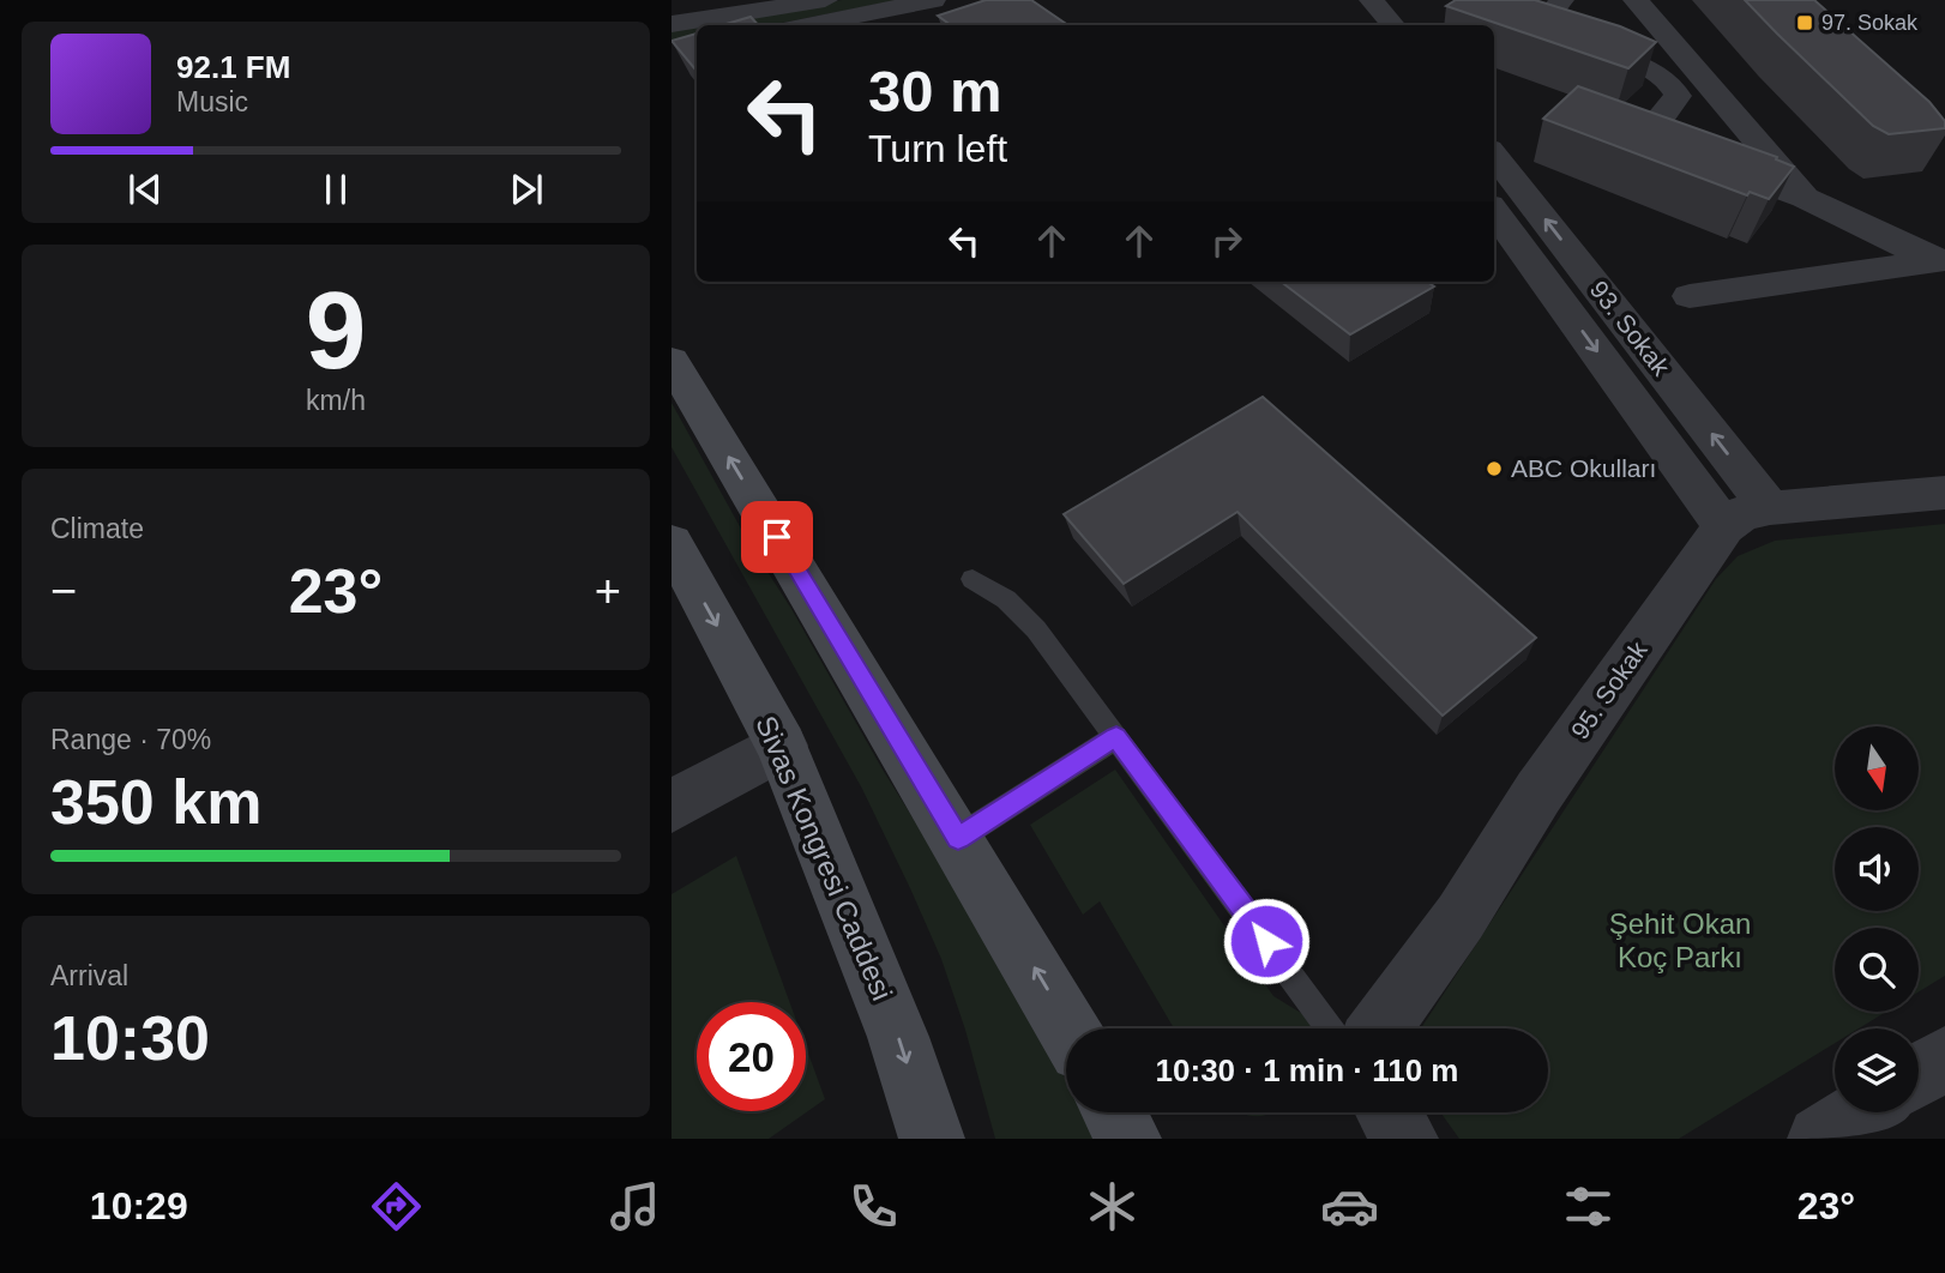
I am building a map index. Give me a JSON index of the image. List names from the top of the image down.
{
  "streets": {
    "main road": ["Sivas Kongresi Caddesi"],
    "street": ["93. Sokak", "95. Sokak"]
  },
  "crossings": [
    ["93. Sokak", "95. Sokak"]
  ],
  "parks": ["Şehit Okan Koç Parkı"],
  "places": {
    "transit": ["97. Sokak"],
    "other": ["ABC Okulları"]
  },
  "north": "bottom",
  "page": {
    "turn": ["30 m", "Turn left"],
    "song": ["92.1 FM", "Music"],
    "tile": [
      ["9", "km/h"],
      "Climate",
      ["Range · 70%", "350 km"],
      ["Arrival", "10:30"]
    ],
    "heat": ["−", "23°", "+"],
    "limit": "20",
    "trip": "10:30 · 1 min · 110 m",
    "tabs": ["10:29", "23°"]
  }
}
